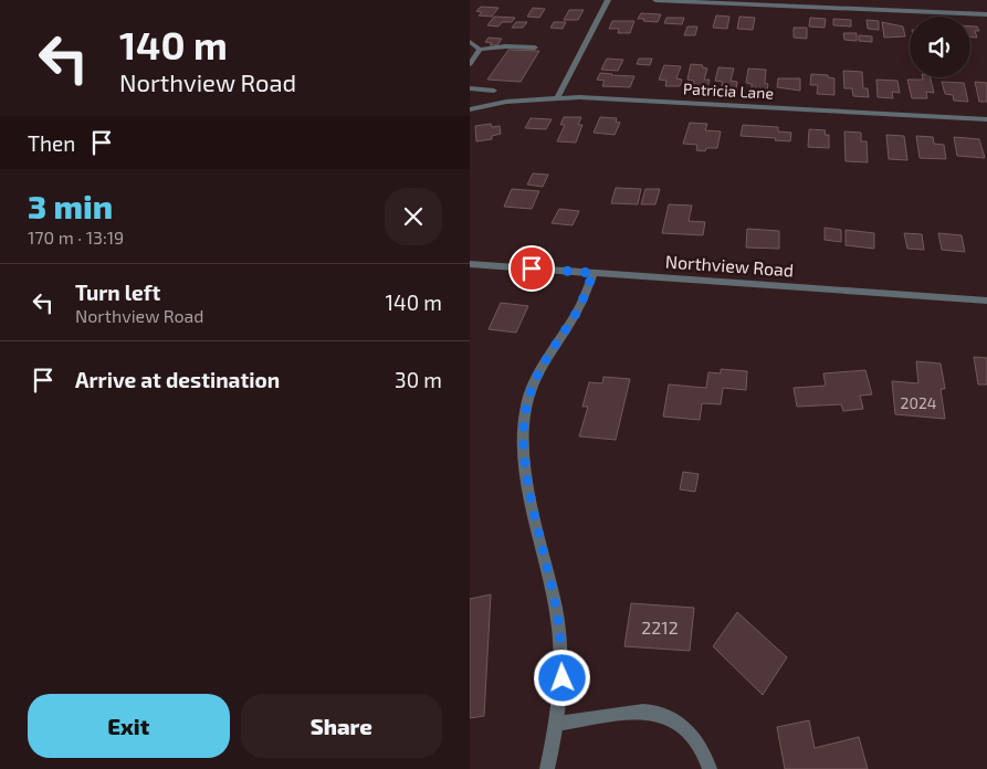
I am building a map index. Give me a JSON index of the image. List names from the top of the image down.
{
  "streets": {
    "street": ["Patricia Lane", "Northview Road"]
  },
  "house_numbers": ["2024", "2212"],
  "page": {
    "turn": ["140 m", "Northview Road"],
    "then": "Then",
    "heading": ["3 min", "170 m · 13:19"],
    "list": [
      {
        "name": "Turn left",
        "note": "Northview Road",
        "value": "140 m"
      },
      {
        "name": "Arrive at destination",
        "value": "30 m"
      }
    ],
    "buttons": ["Exit", "Share"]
  }
}
